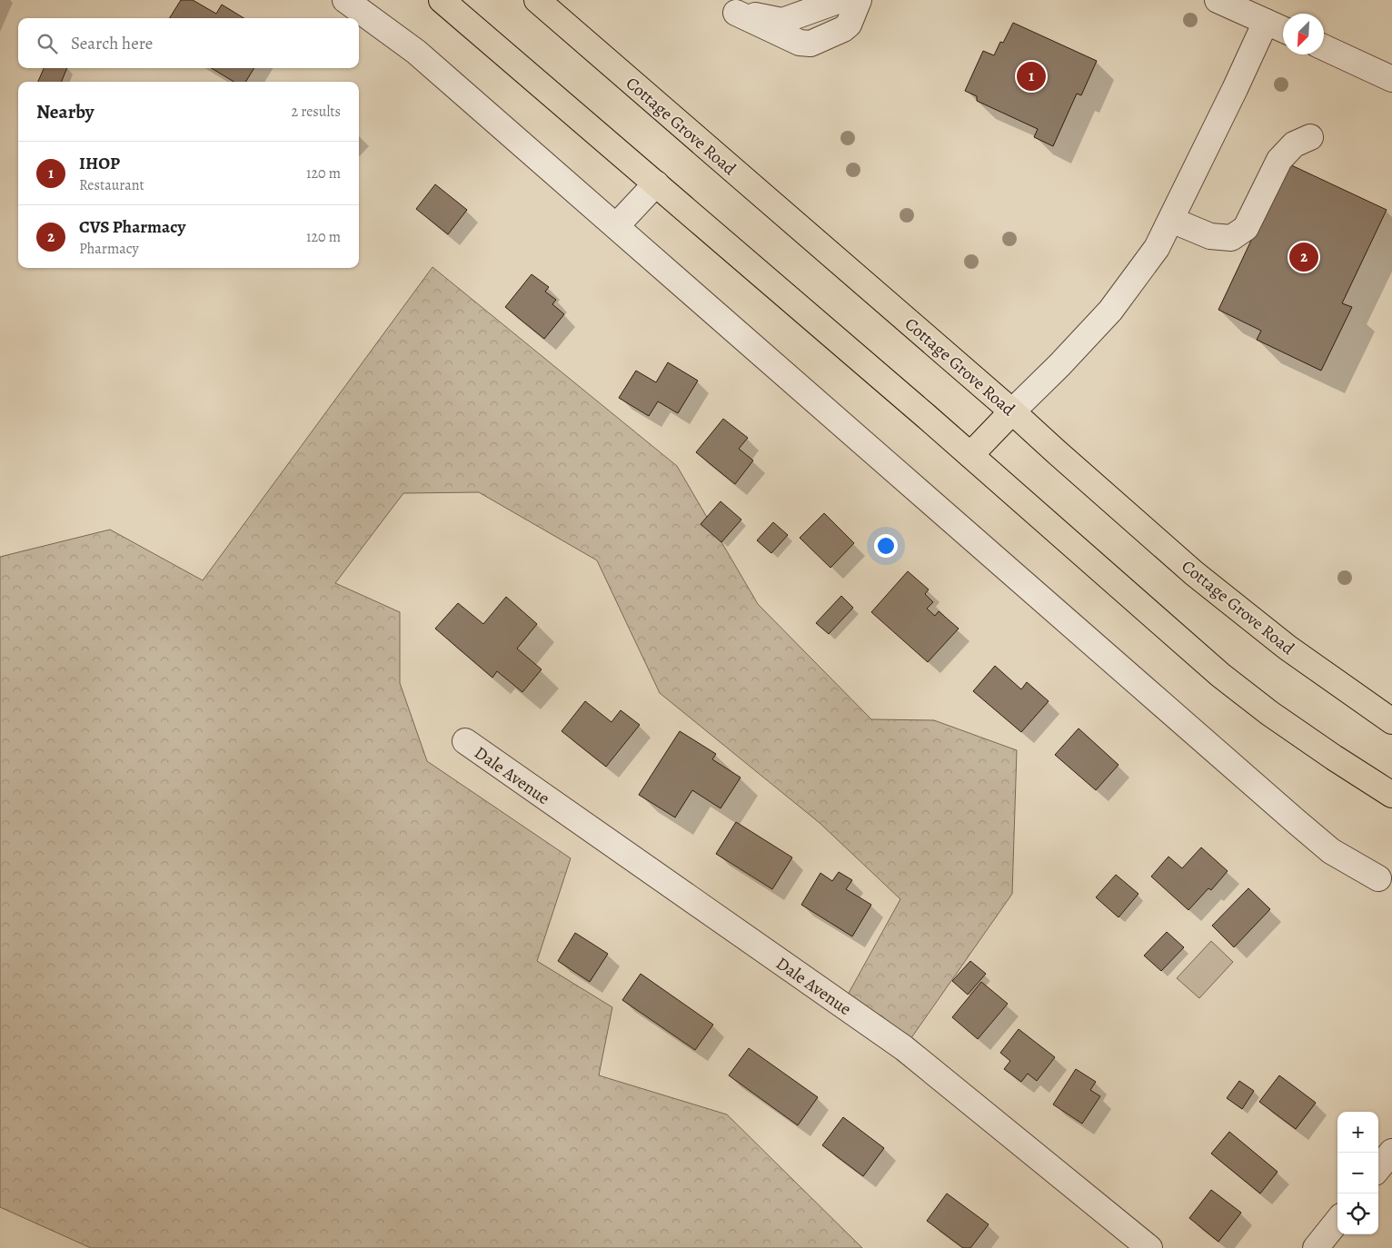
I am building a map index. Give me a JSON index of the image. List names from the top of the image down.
{
  "streets": {
    "main road": ["Cottage Grove Road"],
    "street": ["Dale Avenue"]
  },
  "north": "bottom left",
  "page": {
    "search": "Search here",
    "pins": ["1", "2"],
    "heading": ["Nearby", "2 results"],
    "list": [
      {
        "mark": "1",
        "name": "IHOP",
        "note": "Restaurant",
        "value": "120 m"
      },
      {
        "mark": "2",
        "name": "CVS Pharmacy",
        "note": "Pharmacy",
        "value": "120 m"
      }
    ],
    "map_buttons": ["+", "−"]
  }
}
